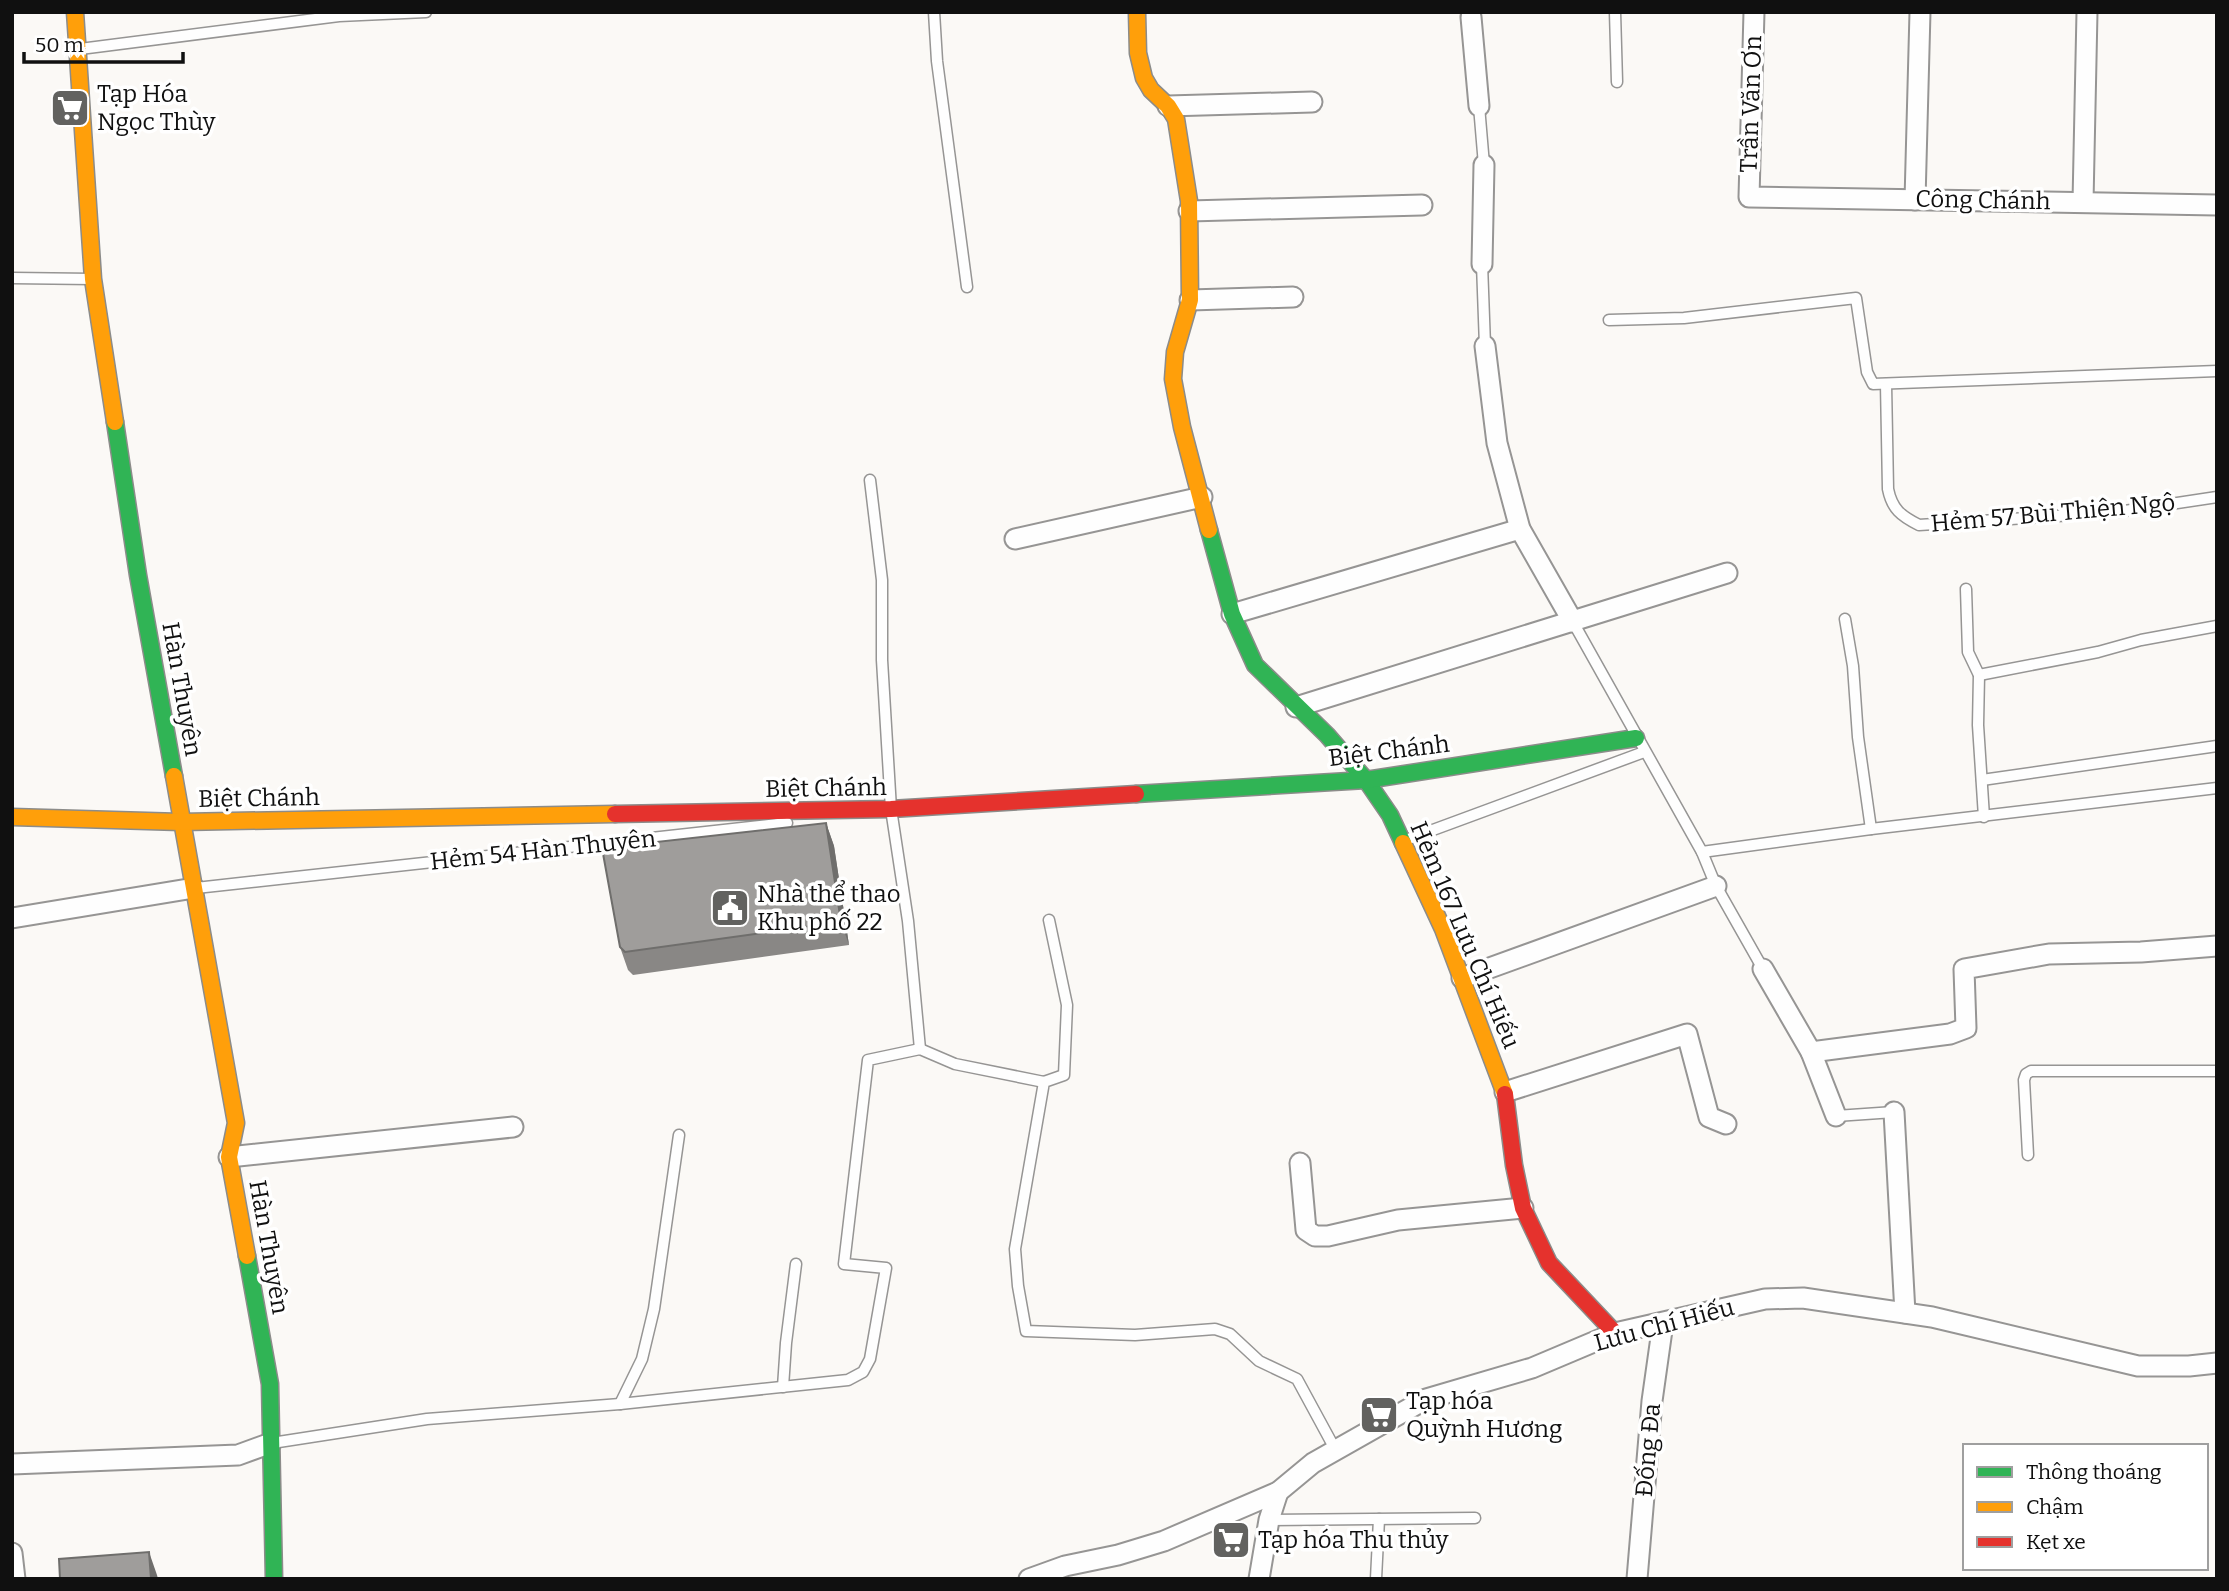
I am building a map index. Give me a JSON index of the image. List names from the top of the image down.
{
  "streets": {
    "street": [
      "Trần Văn Ơn",
      "Công Chánh",
      "Hàn Thuyên",
      "Biệt Chánh",
      "Hẻm 167 Lưu Chí Hiếu",
      "Lưu Chí Hiếu",
      "Đống Đa"
    ],
    "lane": ["Hẻm 57 Bùi Thiện Ngộ", "Hẻm 54 Hàn Thuyên"]
  },
  "crossings": [
    ["Trần Văn Ơn", "Công Chánh"],
    ["Hàn Thuyên", "Biệt Chánh"],
    ["Hàn Thuyên", "Hẻm 54 Hàn Thuyên"],
    ["Biệt Chánh", "Hẻm 54 Hàn Thuyên"],
    ["Biệt Chánh", "Hẻm 167 Lưu Chí Hiếu"],
    ["Hẻm 167 Lưu Chí Hiếu", "Lưu Chí Hiếu"],
    ["Lưu Chí Hiếu", "Đống Đa"]
  ],
  "places": {
    "supermarket": ["Tạp Hóa Ngọc Thùy", "Tạp hóa Quỳnh Hương", "Tạp hóa Thu thủy"],
    "public building": ["Nhà thể thao Khu phố 22"]
  },
  "legend": ["Thông thoáng", "Chậm", "Kẹt xe"],
  "scale_bar": "50 m"
}
